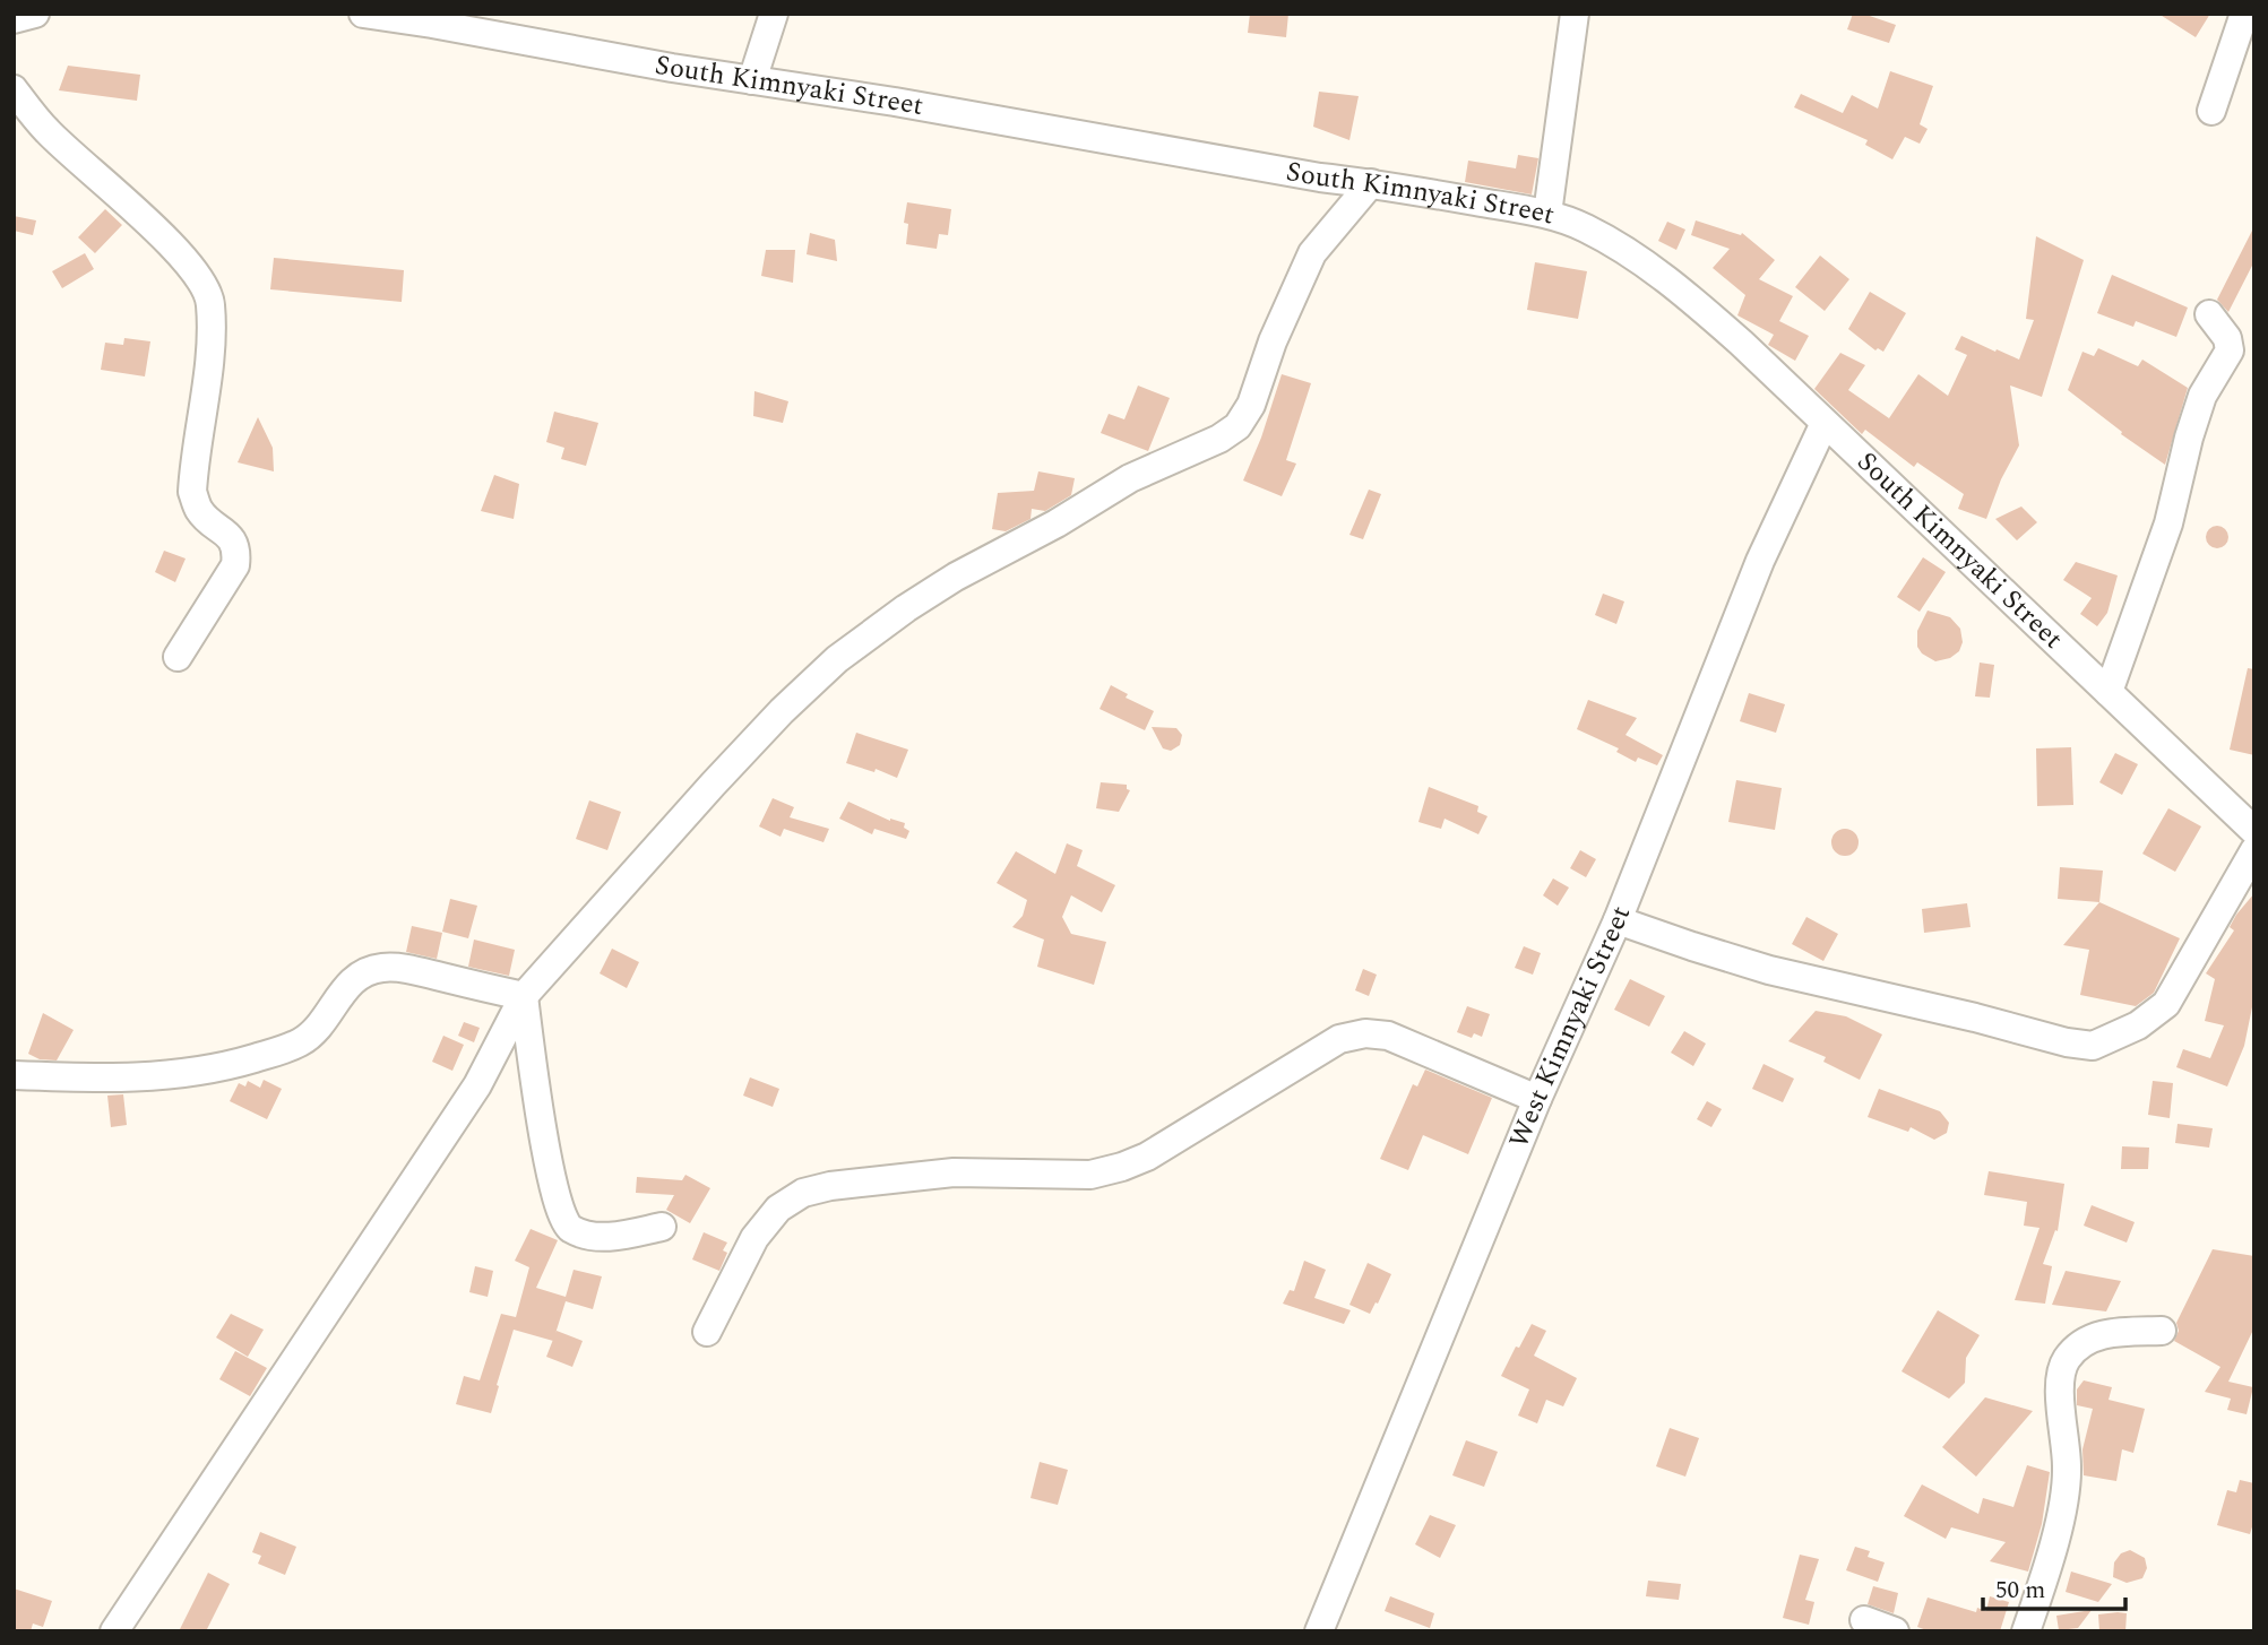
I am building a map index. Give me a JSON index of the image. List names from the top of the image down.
{
  "streets": {
    "street": ["South Kimnyaki Street", "West Kimnyaki Street"]
  },
  "crossings": [
    ["South Kimnyaki Street", "West Kimnyaki Street"]
  ],
  "scale_bar": "50 m"
}
